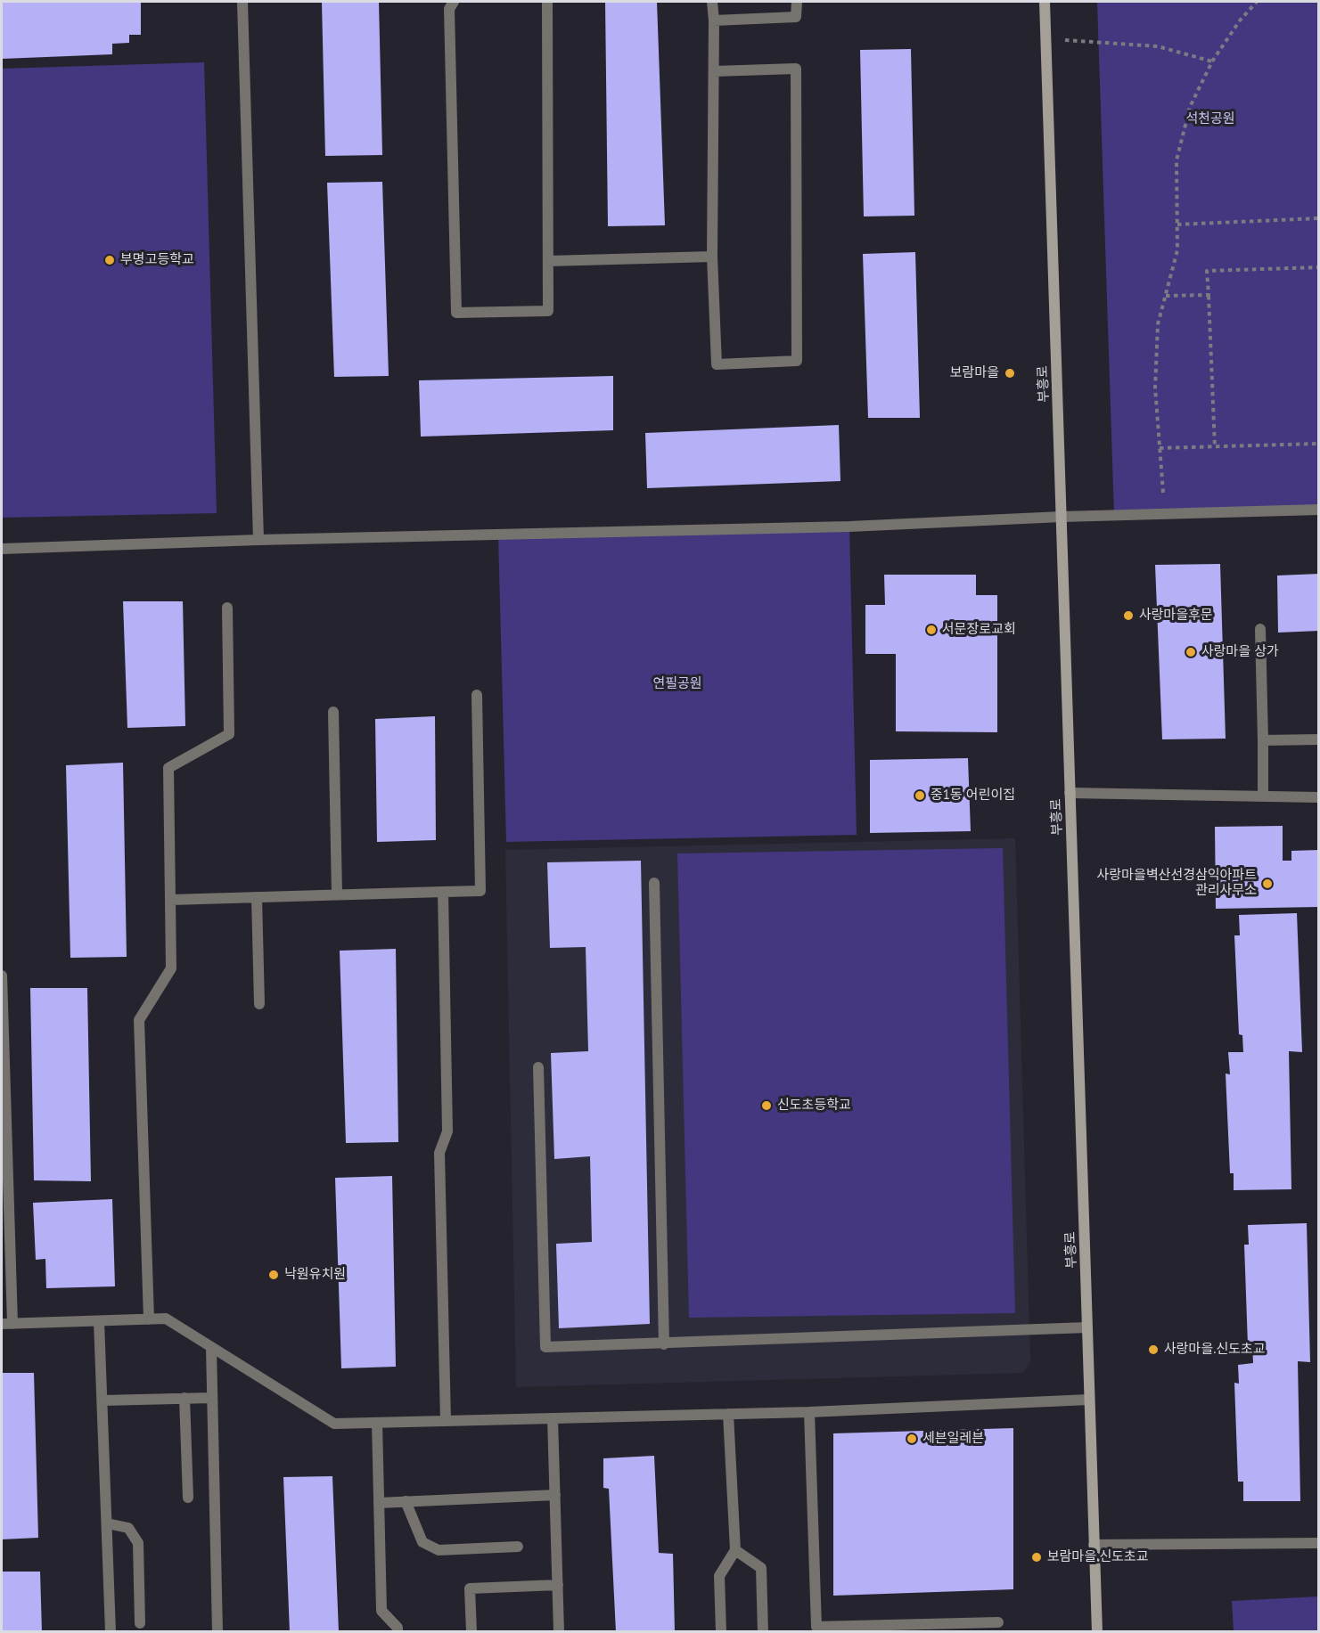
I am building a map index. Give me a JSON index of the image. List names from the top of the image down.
{
  "streets": {
    "street": ["부흥로"]
  },
  "parks": ["석천공원", "연필공원"],
  "places": [
    "부명고등학교",
    "보람마을",
    "사랑마을후문",
    "서문장로교회",
    "사랑마을 상가",
    "중1동 어린이집",
    "사랑마을벽산선경삼익아파트 관리사무소",
    "신도초등학교",
    "낙원유치원",
    "사랑마을.신도초교",
    "세븐일레븐",
    "보람마을.신도초교"
  ]
}
